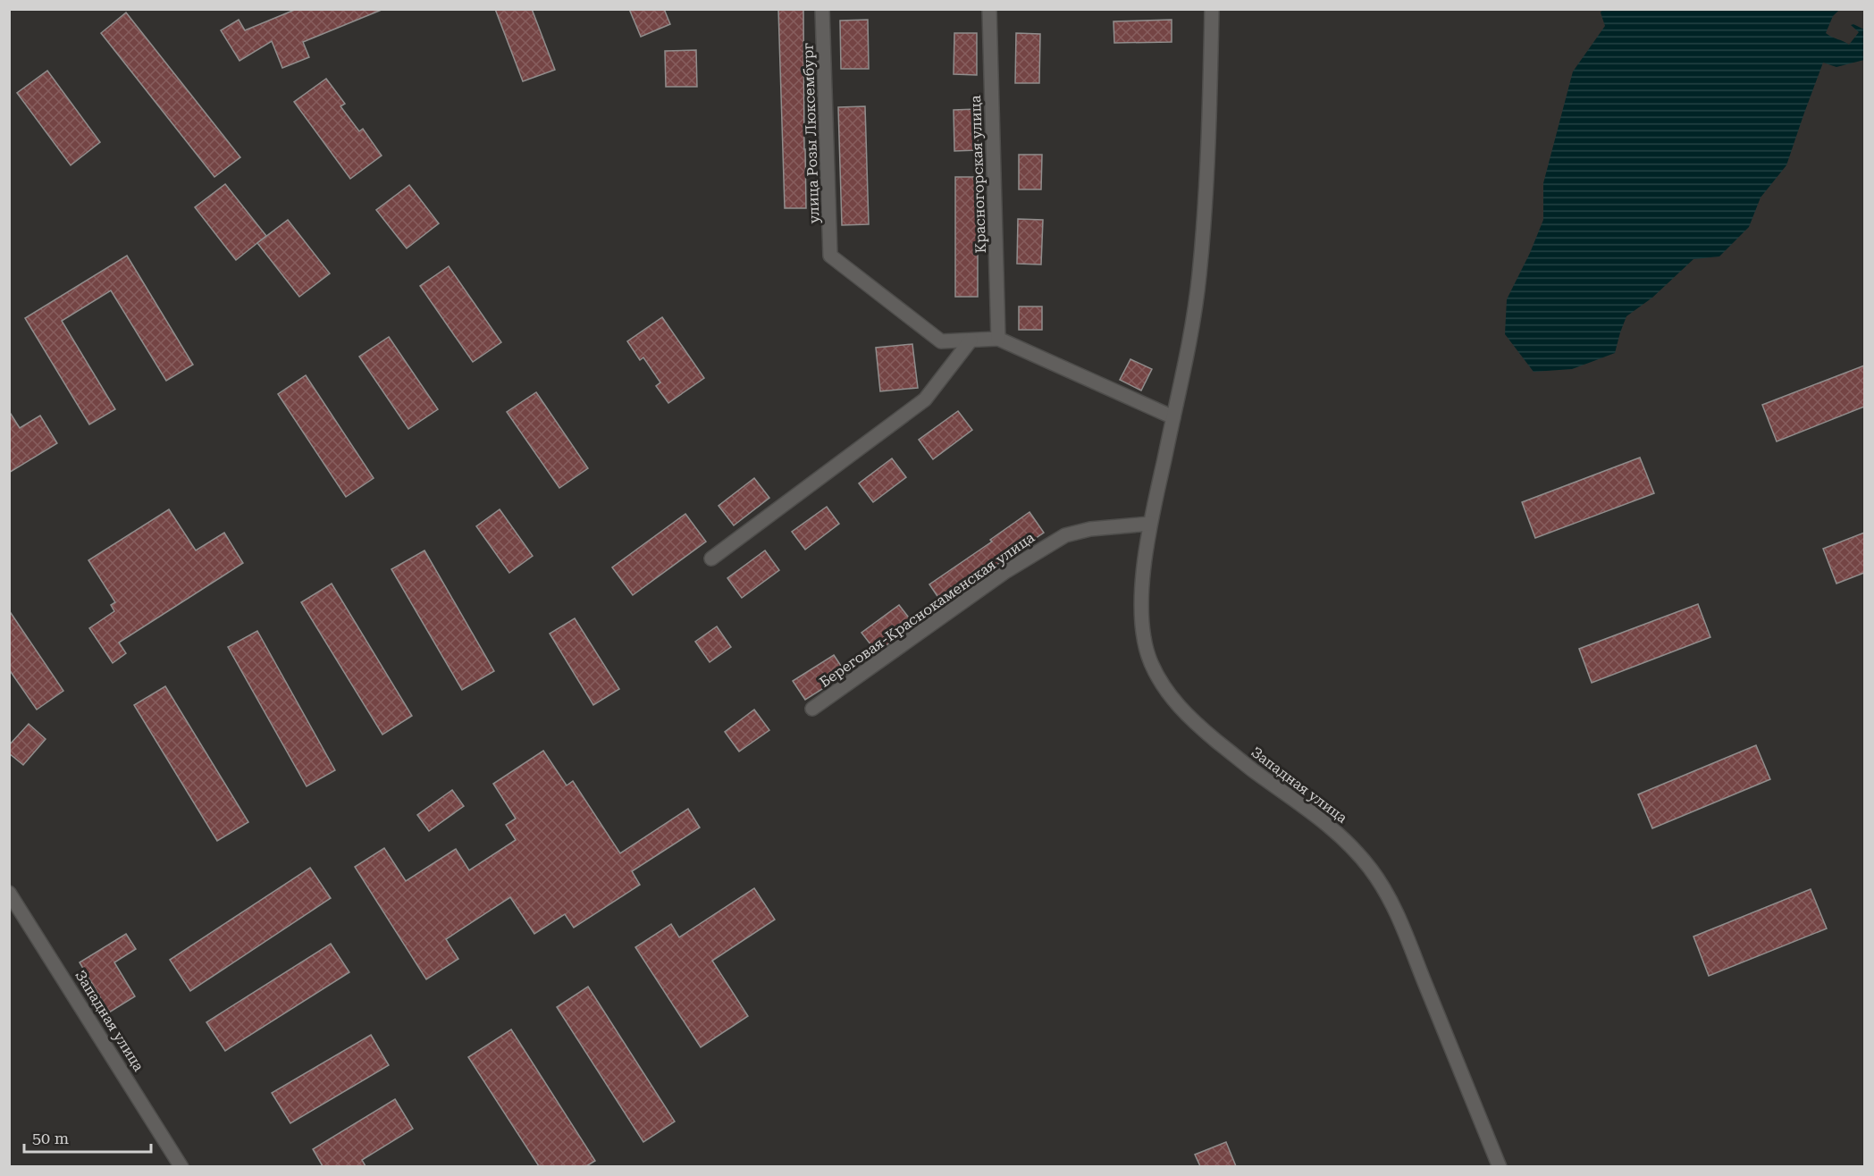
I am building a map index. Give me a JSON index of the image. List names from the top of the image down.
{
  "streets": {
    "street": [
      "улица Розы Люксембург",
      "Красногорская улица",
      "Береговая-Краснокаменская улица",
      "Западная улица"
    ]
  },
  "crossings": [
    ["Береговая-Краснокаменская улица", "Западная улица"]
  ],
  "scale_bar": "50 m"
}
